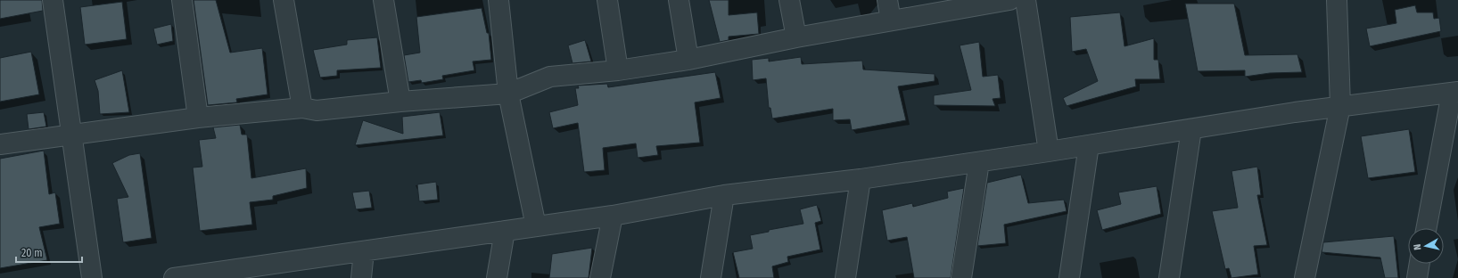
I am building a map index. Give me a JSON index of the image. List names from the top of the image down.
{
  "scale_bar": "20 m",
  "north": "left"
}
